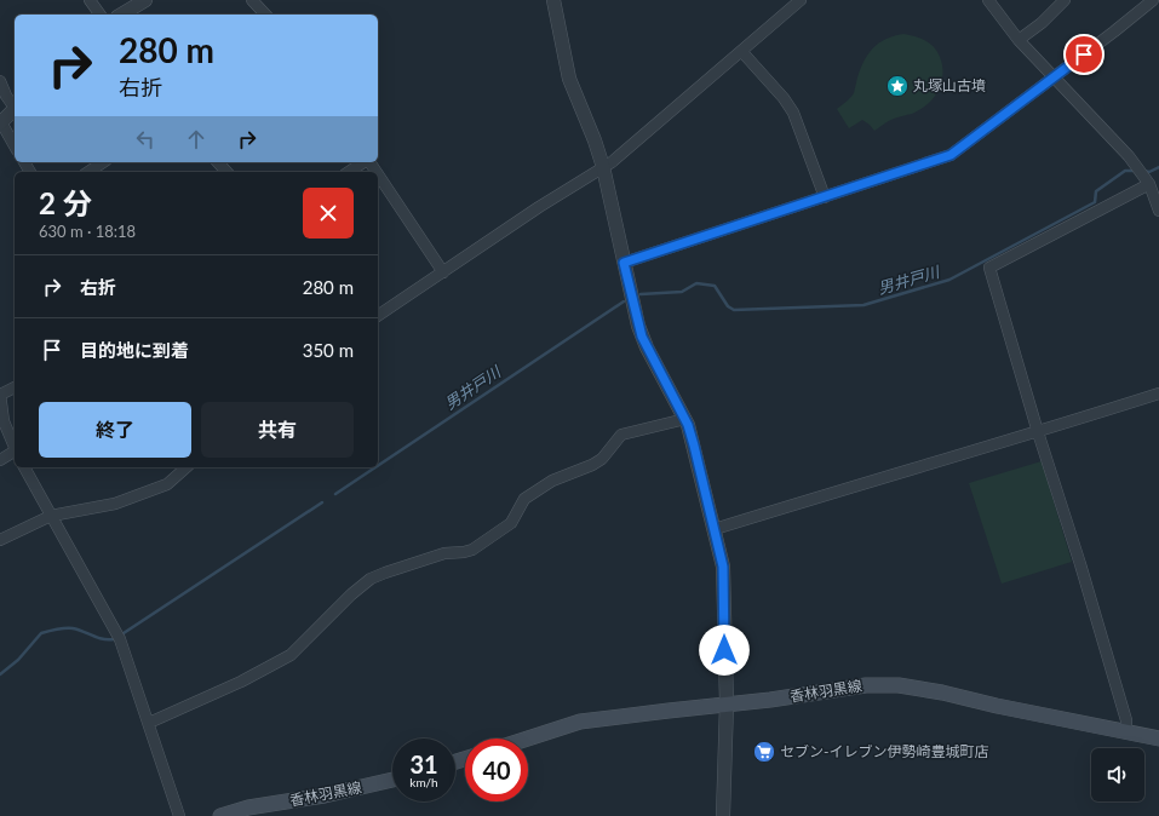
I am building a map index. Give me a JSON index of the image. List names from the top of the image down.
{
  "streets": {
    "main road": ["香林羽黒線"]
  },
  "water": ["男井戸川"],
  "places": {
    "place": ["丸塚山古墳"],
    "supermarket": ["セブン-イレブン伊勢崎豊城町店"]
  },
  "page": {
    "turn": ["280 m", "右折"],
    "heading": ["2 分", "630 m · 18:18"],
    "list": [
      {
        "name": "右折",
        "value": "280 m"
      },
      {
        "name": "目的地に到着",
        "value": "350 m"
      }
    ],
    "buttons": ["終了", "共有"],
    "speed": "31 km/h",
    "limit": "40"
  }
}
